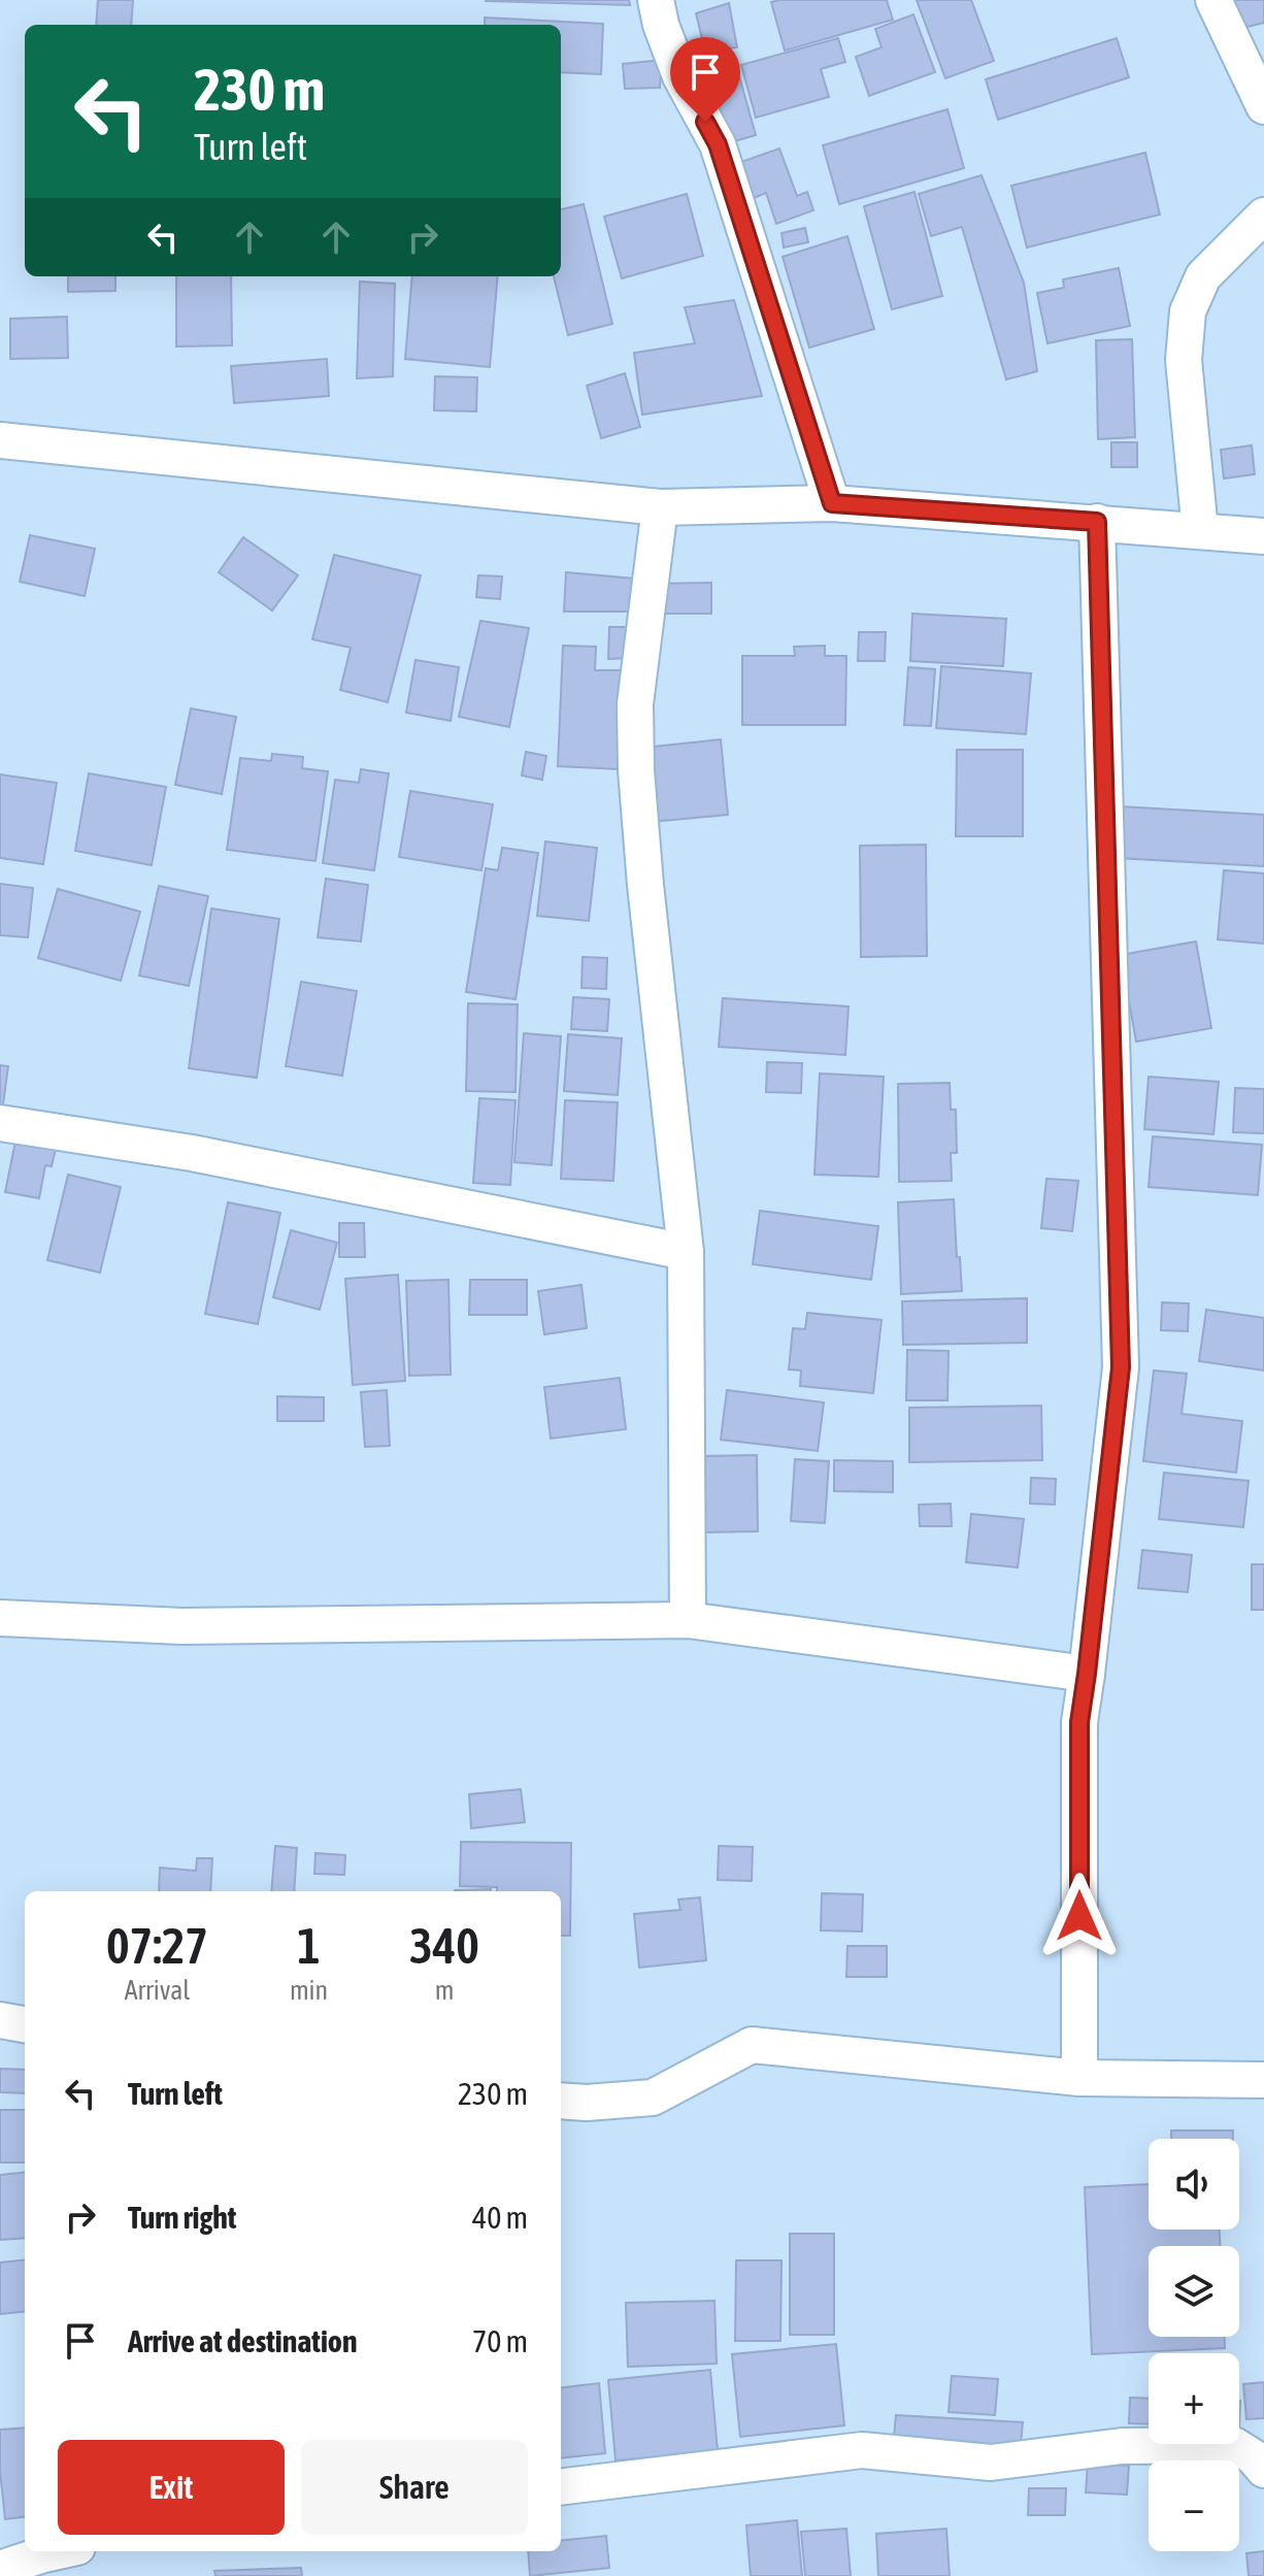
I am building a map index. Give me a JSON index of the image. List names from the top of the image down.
{
  "page": {
    "turn": ["230 m", "Turn left"],
    "eta": [
      "07:27",
      "Arrival",
      "1",
      "min",
      "340",
      "m"
    ],
    "list": [
      {
        "name": "Turn left",
        "value": "230 m"
      },
      {
        "name": "Turn right",
        "value": "40 m"
      },
      {
        "name": "Arrive at destination",
        "value": "70 m"
      }
    ],
    "map_buttons": ["+", "−"],
    "buttons": ["Exit", "Share"]
  }
}
